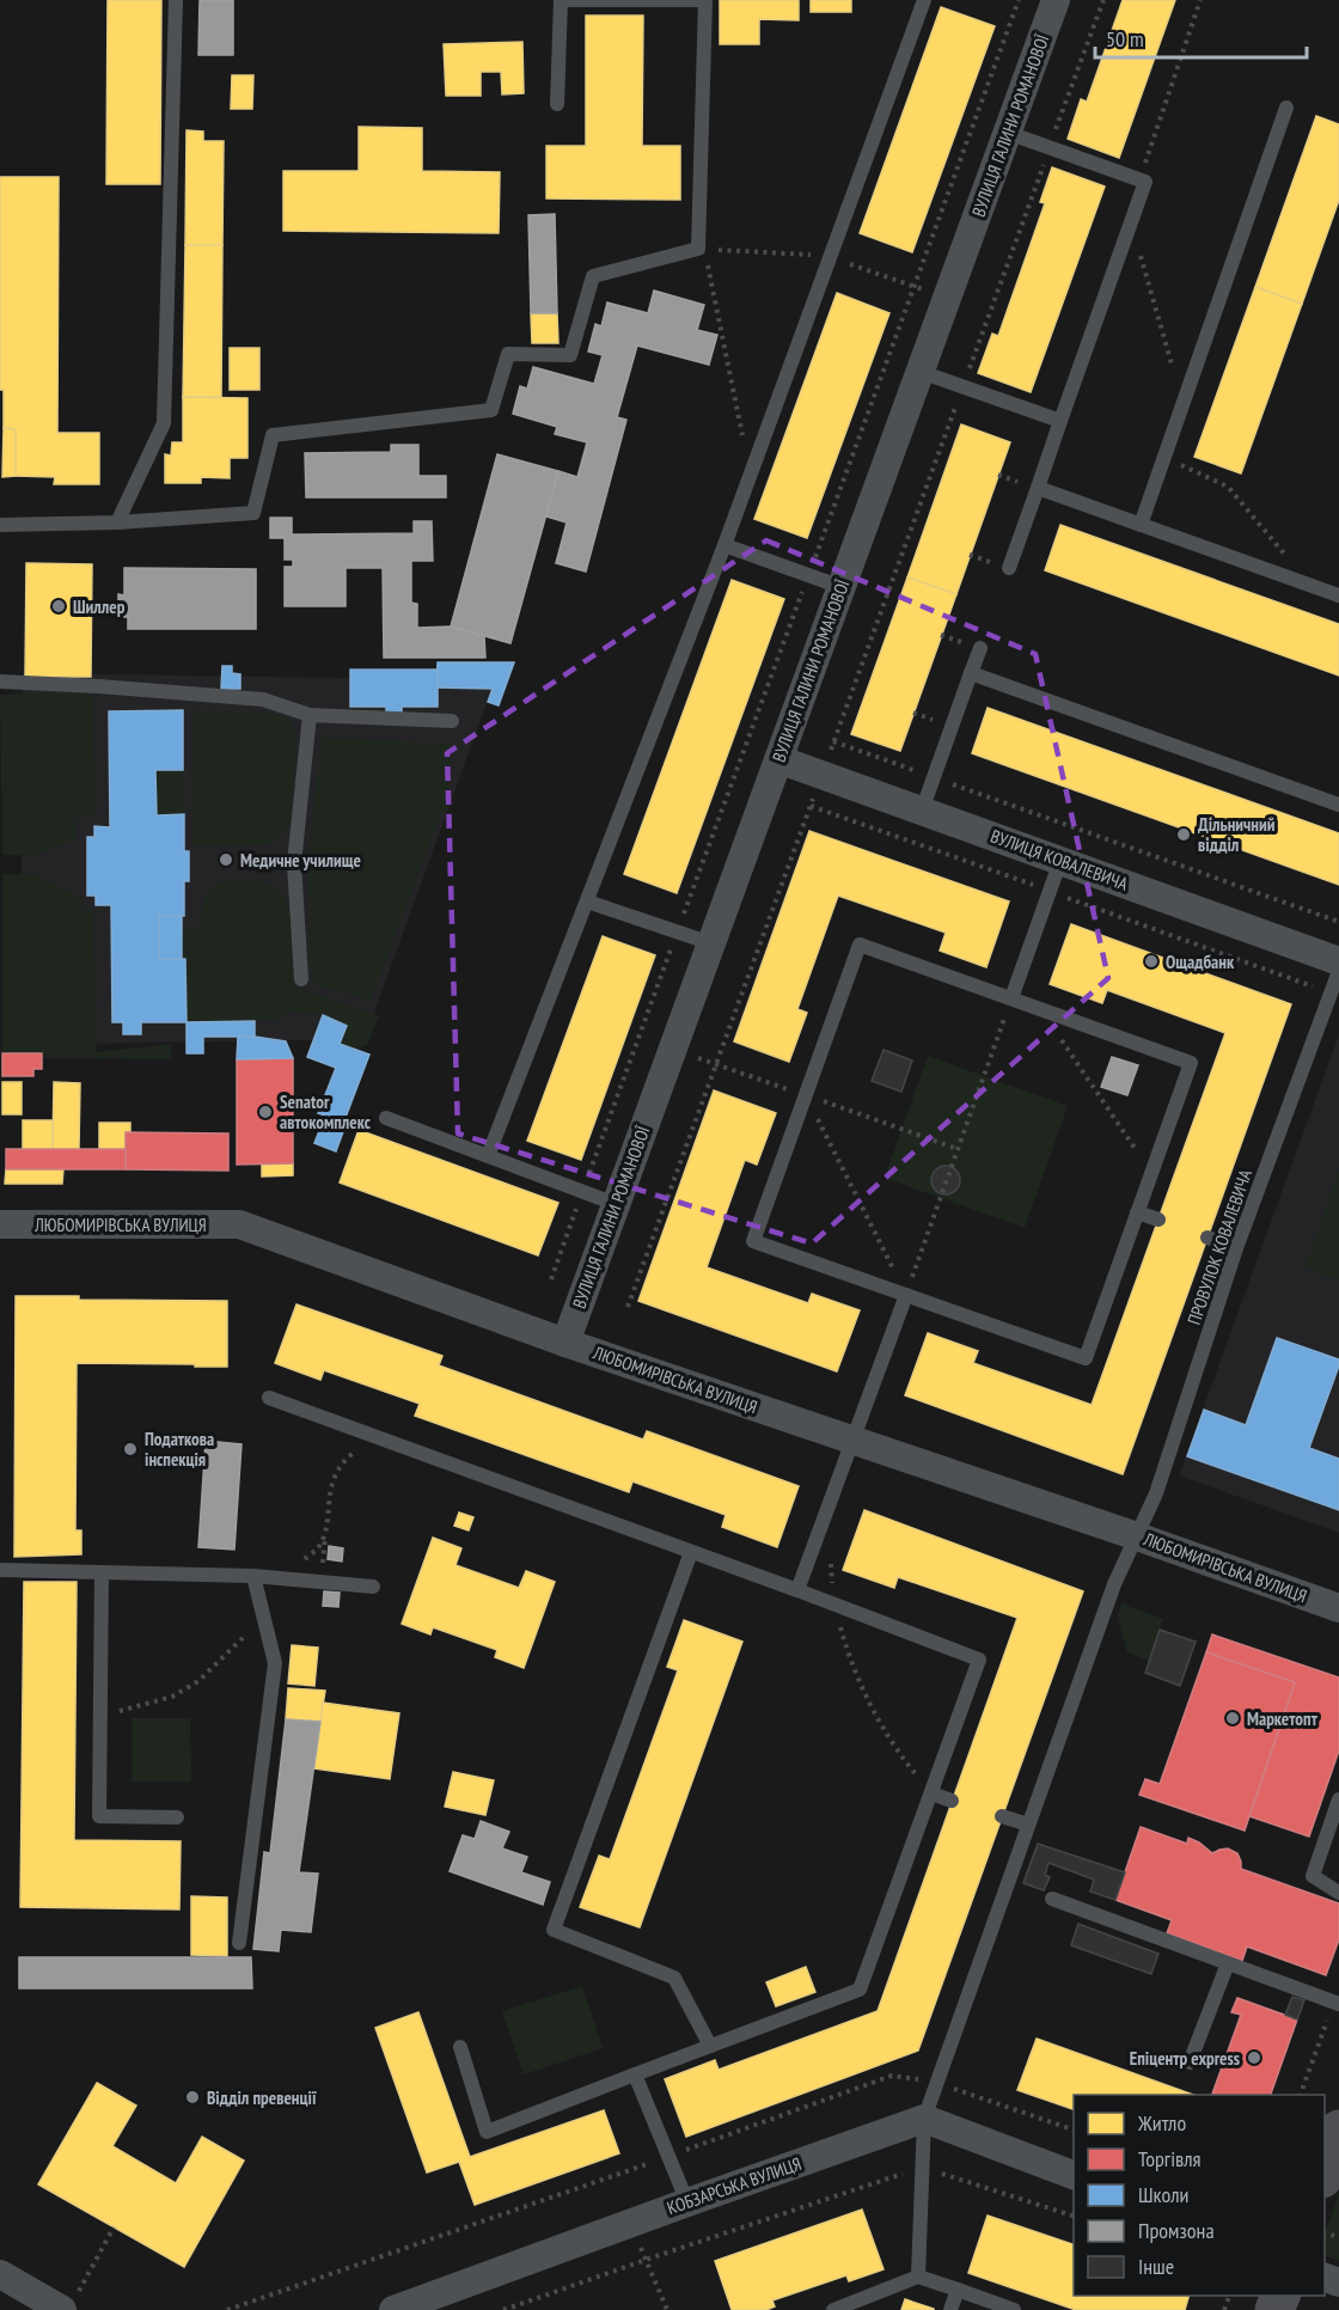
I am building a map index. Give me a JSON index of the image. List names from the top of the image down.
{
  "streets": {
    "street": [
      "ВУЛИЦЯ ГАЛИНИ РОМАНОВОЇ",
      "ВУЛИЦЯ КОВАЛЕВИЧА",
      "ЛЮБОМИРІВСЬКА ВУЛИЦЯ",
      "КОБЗАРСЬКА ВУЛИЦЯ"
    ],
    "lane": ["ПРОВУЛОК КОВАЛЕВИЧА"]
  },
  "crossings": [
    ["ВУЛИЦЯ ГАЛИНИ РОМАНОВОЇ", "ВУЛИЦЯ КОВАЛЕВИЧА"],
    ["ВУЛИЦЯ ГАЛИНИ РОМАНОВОЇ", "ЛЮБОМИРІВСЬКА ВУЛИЦЯ"],
    ["ЛЮБОМИРІВСЬКА ВУЛИЦЯ", "ПРОВУЛОК КОВАЛЕВИЧА"],
    ["ПРОВУЛОК КОВАЛЕВИЧА", "КОБЗАРСЬКА ВУЛИЦЯ"]
  ],
  "places": [
    "Шиллер",
    "Дільничний відділ",
    "Медичне училище",
    "Ощадбанк",
    "Senator автокомплекс",
    "Податкова інспекція",
    "Маркетопт",
    "Епіцентр express",
    "Відділ превенції"
  ],
  "legend": [
    "Житло",
    "Торгівля",
    "Школи",
    "Промзона",
    "Інше"
  ],
  "scale_bar": "50 m"
}
